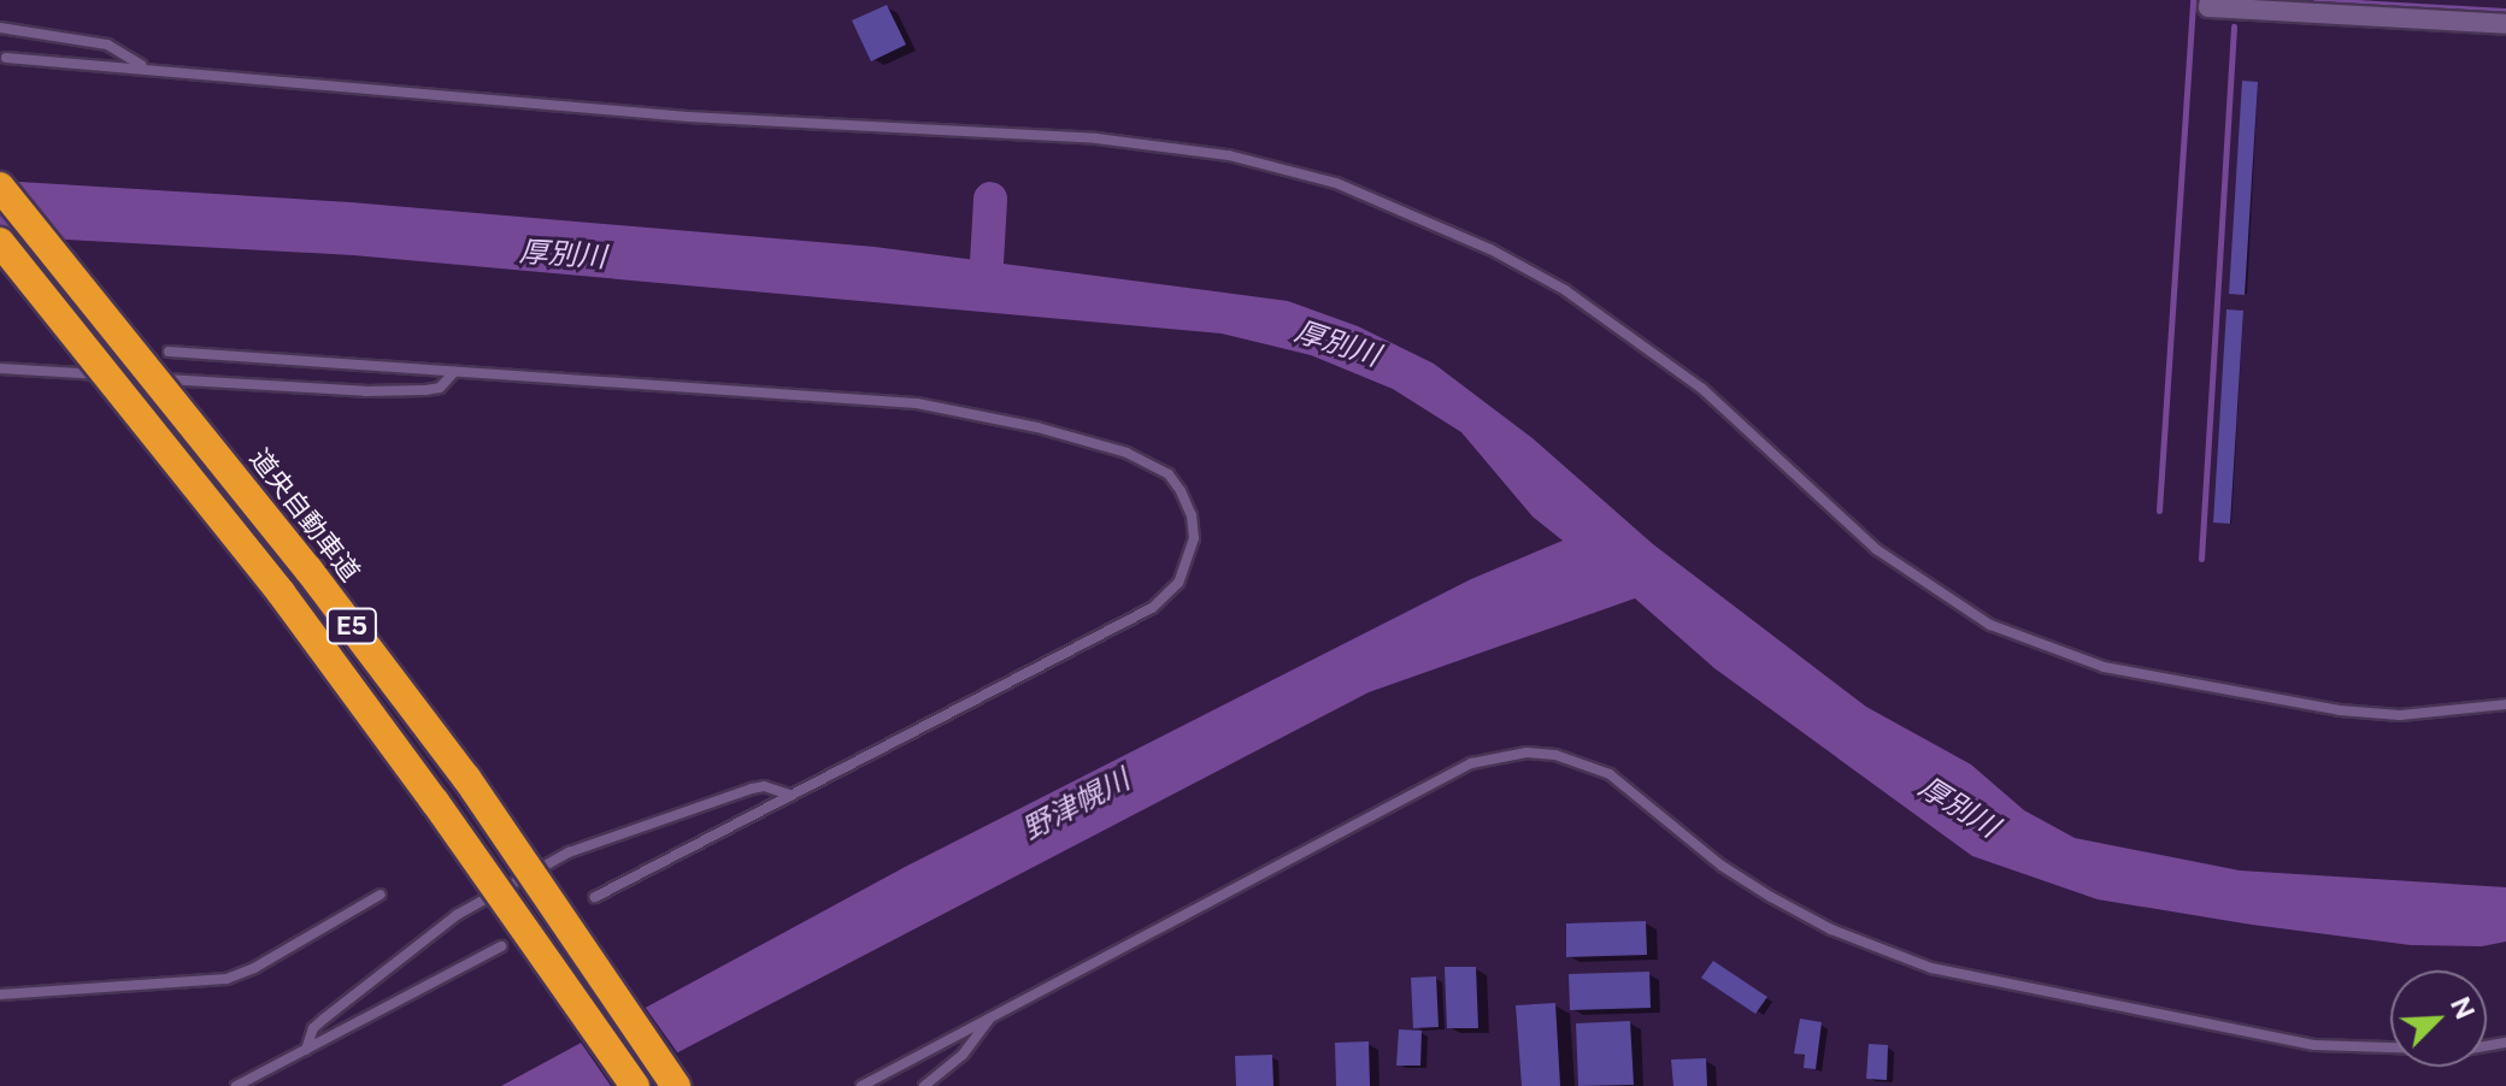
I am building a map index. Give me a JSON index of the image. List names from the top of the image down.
{
  "streets": {
    "highway": ["道央自動車道", "E5"]
  },
  "water": ["厚別川", "野津幌川"],
  "north": "top right"
}
